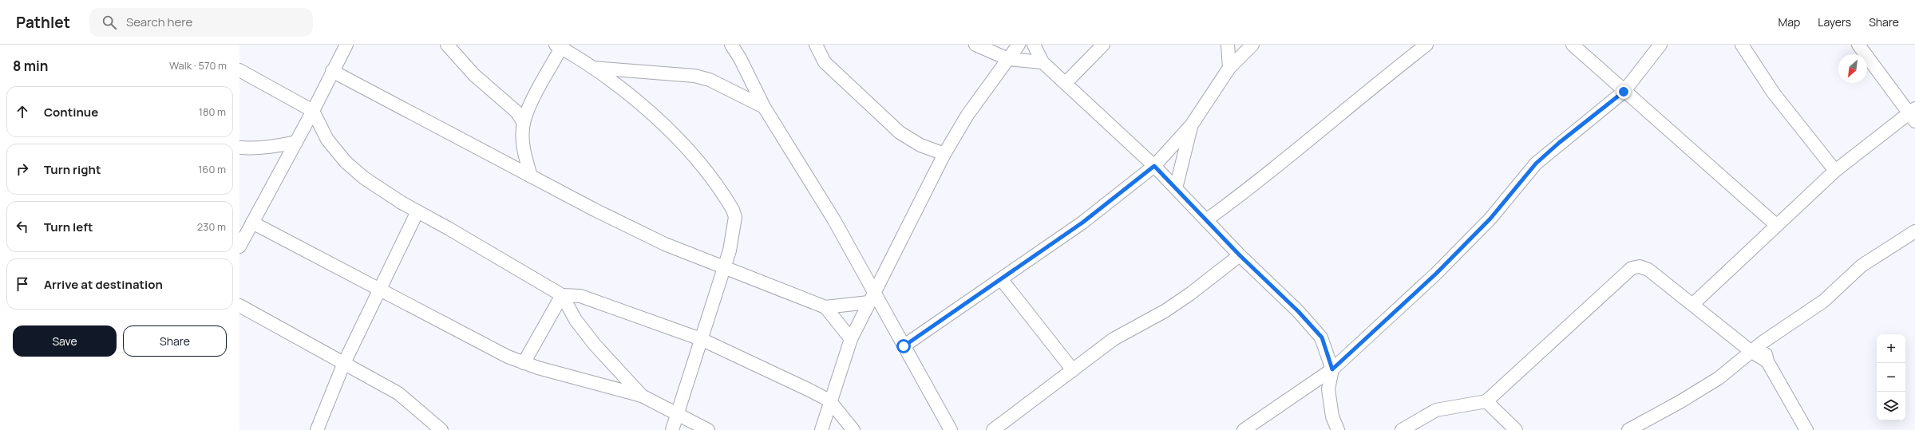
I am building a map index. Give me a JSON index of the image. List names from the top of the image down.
{
  "north": "bottom left",
  "page": {
    "header": "Pathlet",
    "search": "Search here",
    "nav": ["Map", "Layers", "Share"],
    "heading": ["8 min", "Walk · 570 m"],
    "list": [
      ["Continue", "180 m"],
      ["Turn right", "160 m"],
      ["Turn left", "230 m"],
      "Arrive at destination"
    ],
    "buttons": ["Save", "Share"],
    "map_buttons": ["+", "−"]
  }
}
